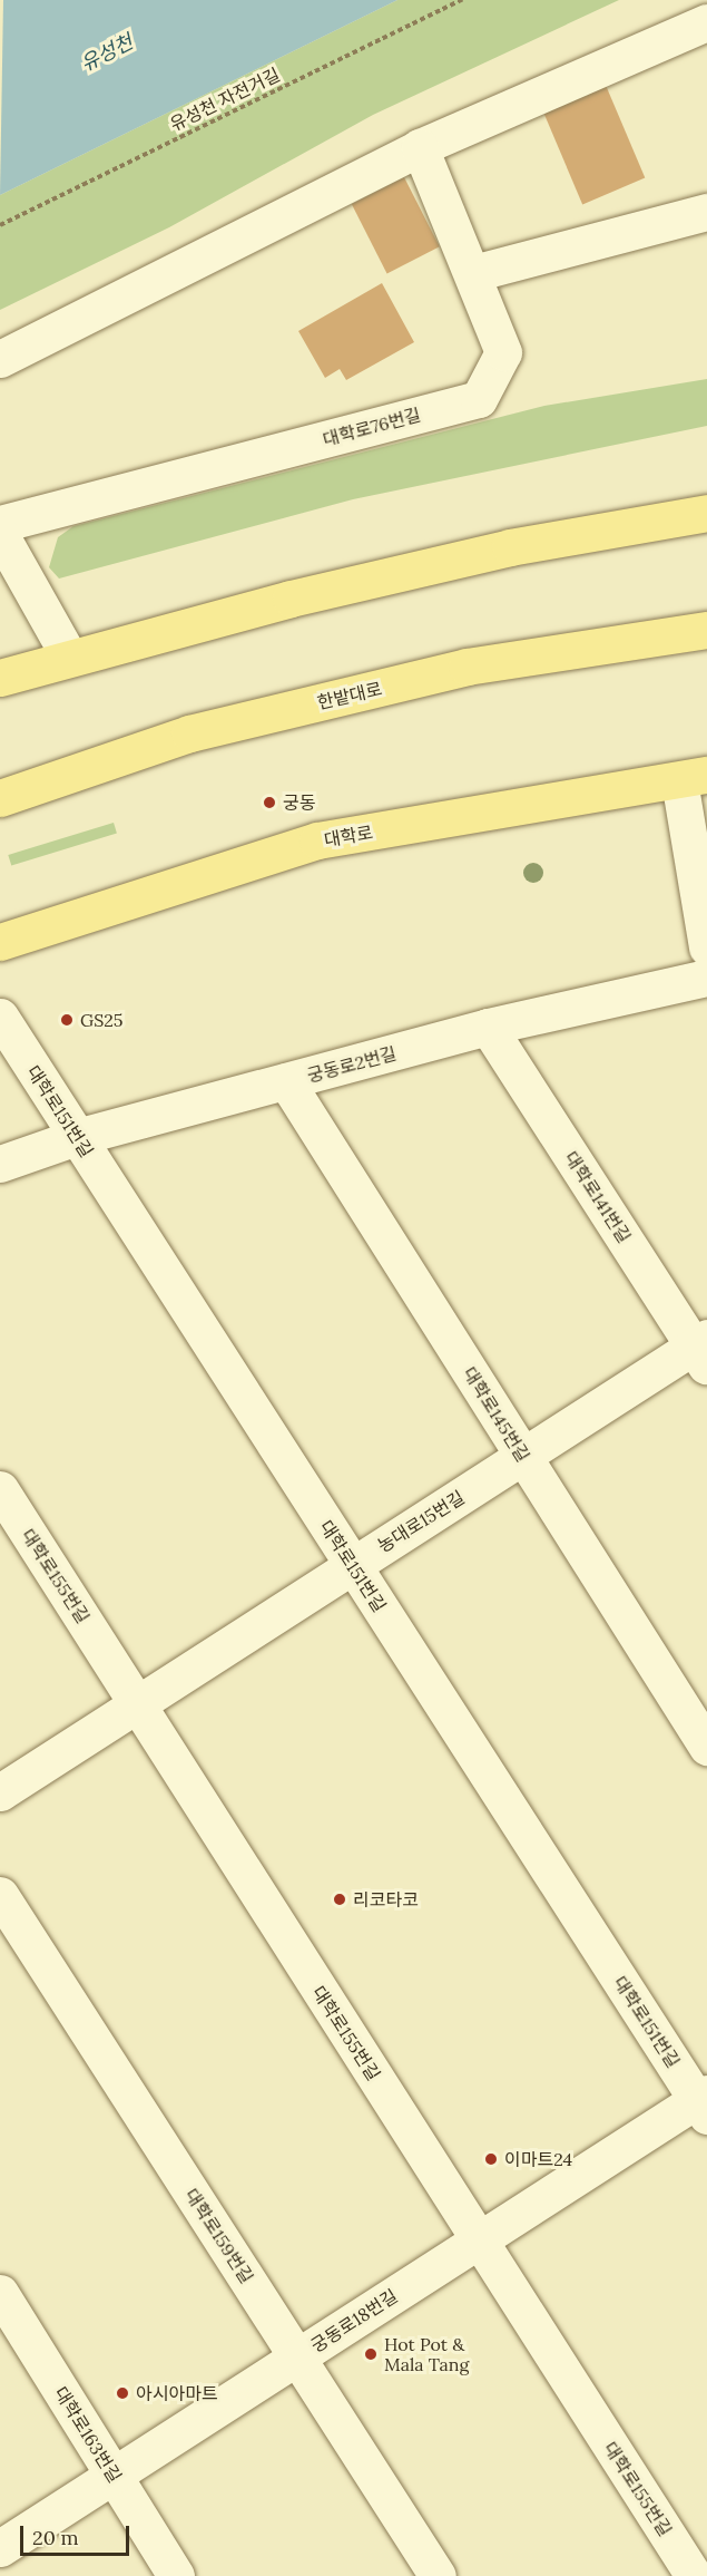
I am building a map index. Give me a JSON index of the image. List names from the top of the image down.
{
  "streets": {
    "main road": ["한밭대로", "대학로"],
    "street": [
      "대학로76번길",
      "궁동로2번길",
      "대학로151번길",
      "대학로141번길",
      "대학로145번길",
      "농대로15번길",
      "대학로155번길",
      "대학로159번길",
      "궁동로18번길",
      "대학로163번길"
    ],
    "path": ["유성천 자전거길"]
  },
  "crossings": [
    ["궁동로2번길", "대학로151번길"],
    ["궁동로2번길", "대학로141번길"],
    ["궁동로2번길", "대학로145번길"],
    ["대학로151번길", "농대로15번길"],
    ["대학로151번길", "궁동로18번길"],
    ["대학로141번길", "농대로15번길"],
    ["대학로145번길", "농대로15번길"],
    ["농대로15번길", "대학로155번길"],
    ["대학로155번길", "궁동로18번길"],
    ["대학로159번길", "궁동로18번길"],
    ["궁동로18번길", "대학로163번길"]
  ],
  "water": ["유성천"],
  "places": [
    "궁동",
    "GS25",
    "리코타코",
    "이마트24",
    "Hot Pot & Mala Tang",
    "아시아마트"
  ],
  "scale_bar": "20 m"
}
